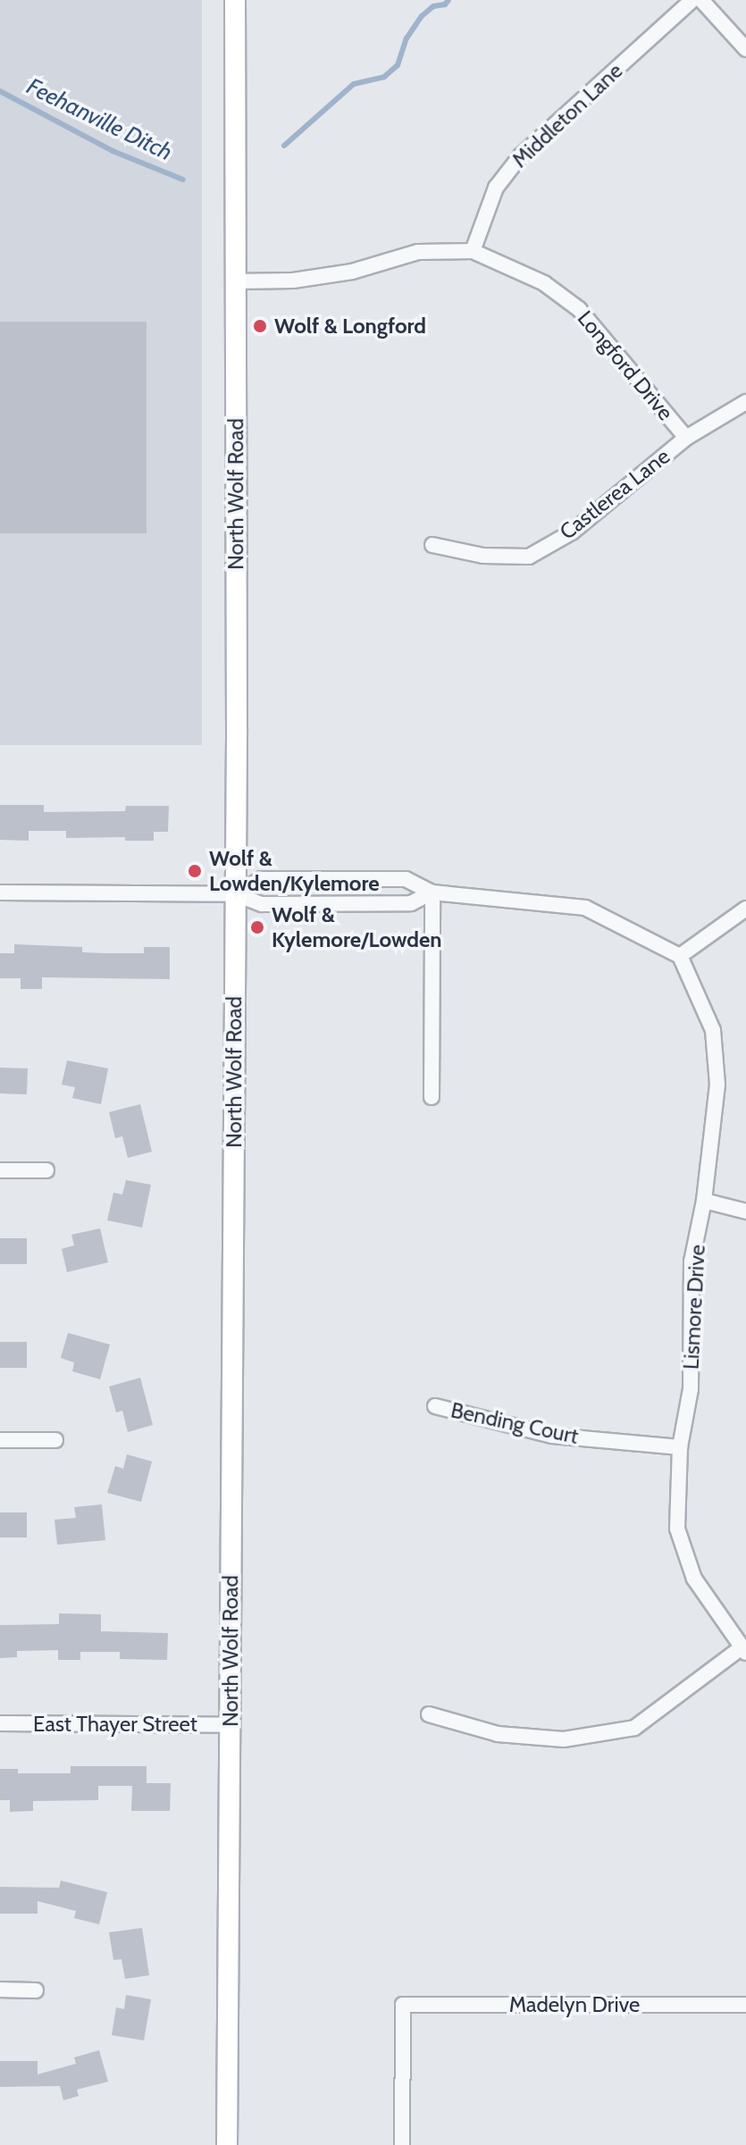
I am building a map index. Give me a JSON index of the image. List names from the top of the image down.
{
  "streets": {
    "main road": ["North Wolf Road"],
    "street": [
      "Middleton Lane",
      "Longford Drive",
      "Castlerea Lane",
      "Lismore Drive",
      "Bending Court",
      "East Thayer Street",
      "Madelyn Drive"
    ]
  },
  "crossings": [
    ["Middleton Lane", "Longford Drive"],
    ["Longford Drive", "North Wolf Road"],
    ["Longford Drive", "Castlerea Lane"],
    ["North Wolf Road", "East Thayer Street"],
    ["Lismore Drive", "Bending Court"]
  ],
  "water": ["Feehanville Ditch"],
  "places": ["Wolf & Longford", "Wolf & Lowden/Kylemore", "Wolf & Kylemore/Lowden"]
}
